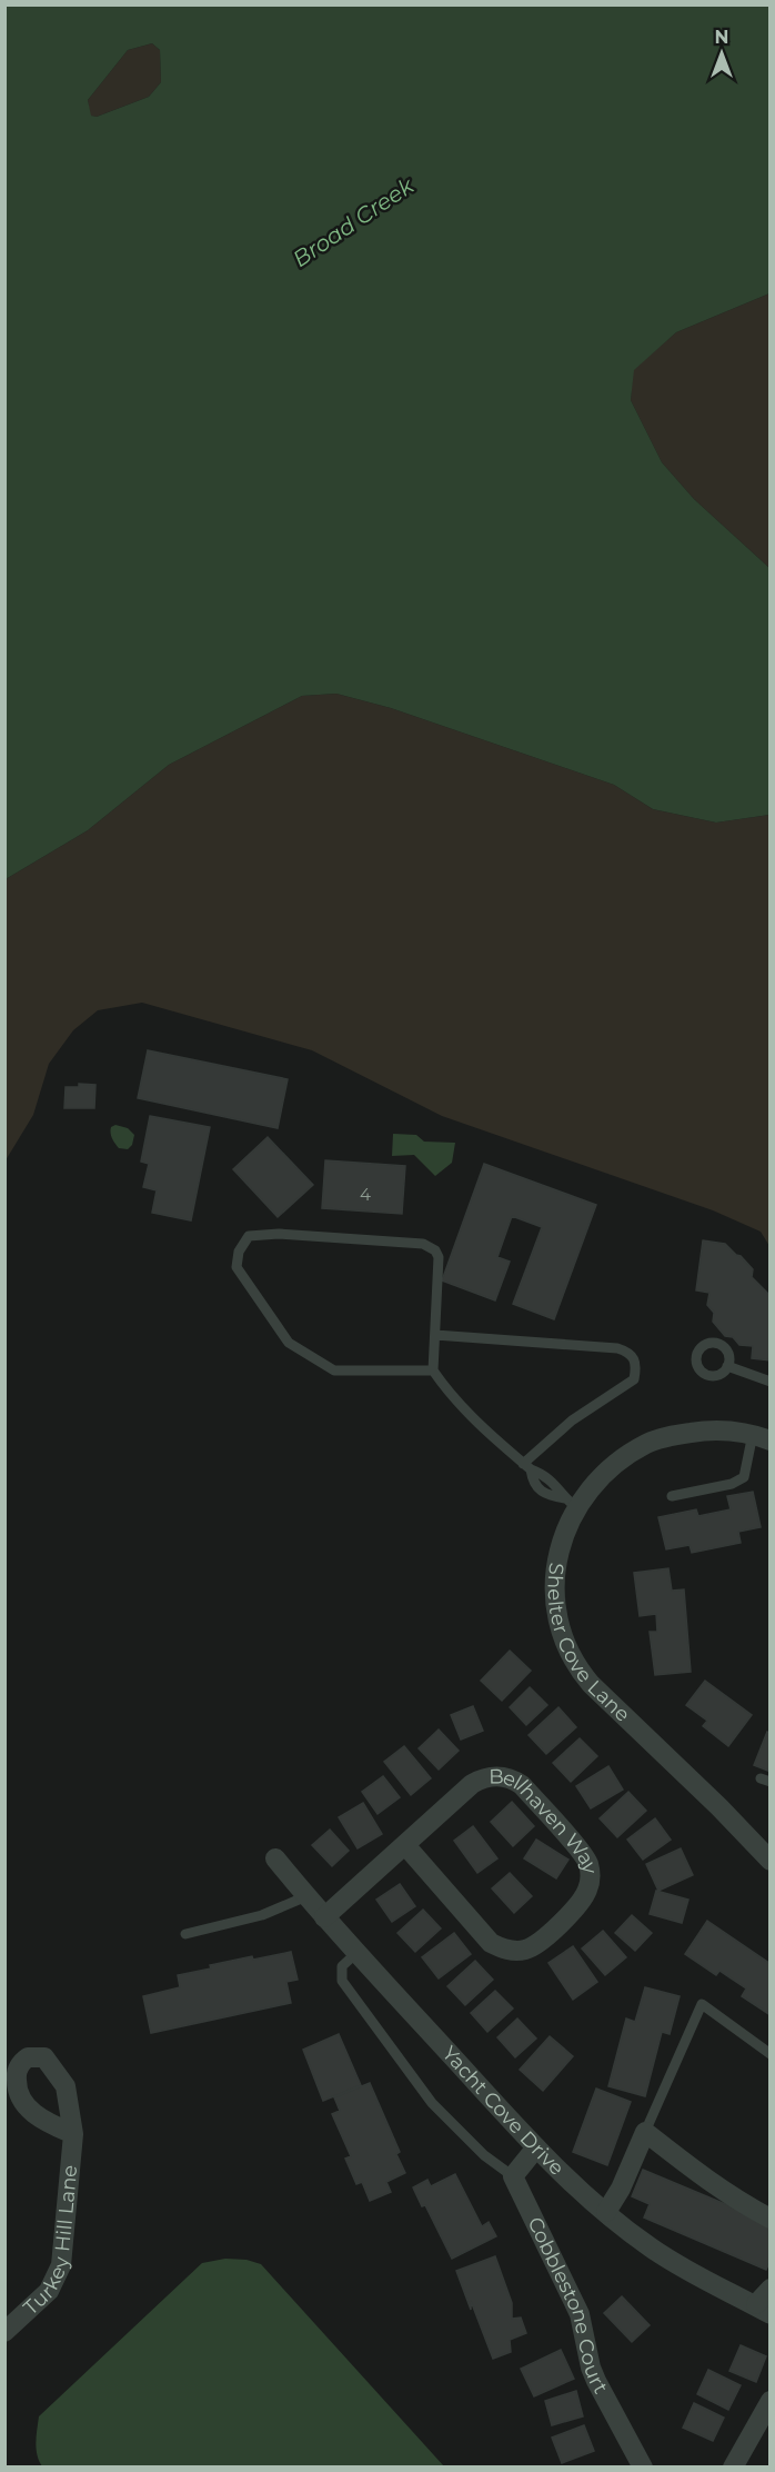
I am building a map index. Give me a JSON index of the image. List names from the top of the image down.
{
  "streets": {
    "street": [
      "Shelter Cove Lane",
      "Bellhaven Way",
      "Yacht Cove Drive",
      "Turkey Hill Lane",
      "Cobblestone Court"
    ]
  },
  "crossings": [
    ["Bellhaven Way", "Yacht Cove Drive"]
  ],
  "water": ["Broad Creek"],
  "house_numbers": ["4"],
  "north": "top"
}
